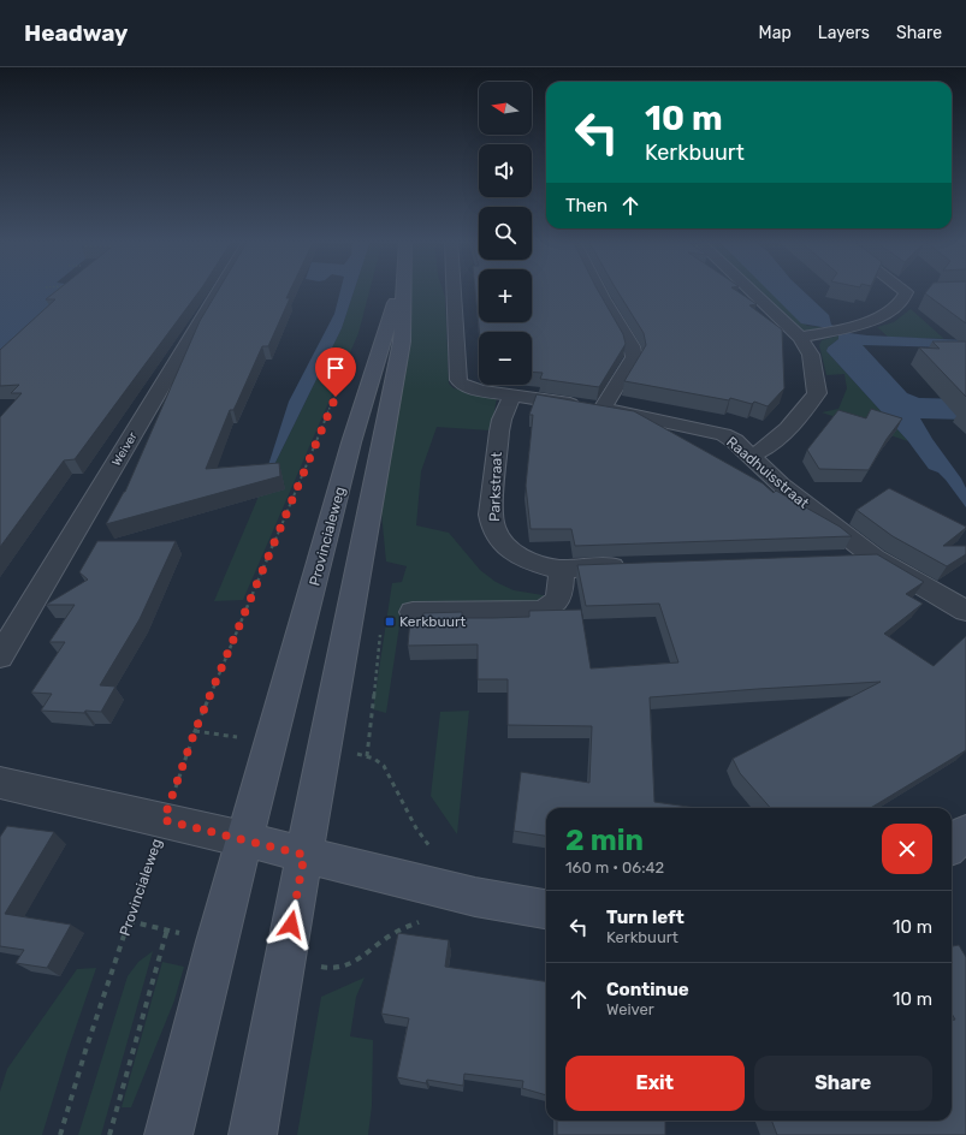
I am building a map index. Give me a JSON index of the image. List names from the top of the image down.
{
  "streets": {
    "main road": ["Provincialeweg"],
    "street": ["Weiver", "Raadhuisstraat", "Parkstraat"]
  },
  "crossings": [
    ["Raadhuisstraat", "Parkstraat"]
  ],
  "places": {
    "transit": ["Kerkbuurt"]
  },
  "north": "left",
  "page": {
    "header": "Headway",
    "nav": ["Map", "Layers", "Share"],
    "map_buttons": ["+", "−"],
    "turn": ["10 m", "Kerkbuurt"],
    "then": "Then",
    "heading": ["2 min", "160 m · 06:42"],
    "list": [
      {
        "name": "Turn left",
        "note": "Kerkbuurt",
        "value": "10 m"
      },
      {
        "name": "Continue",
        "note": "Weiver",
        "value": "10 m"
      }
    ],
    "buttons": ["Exit", "Share"]
  }
}
